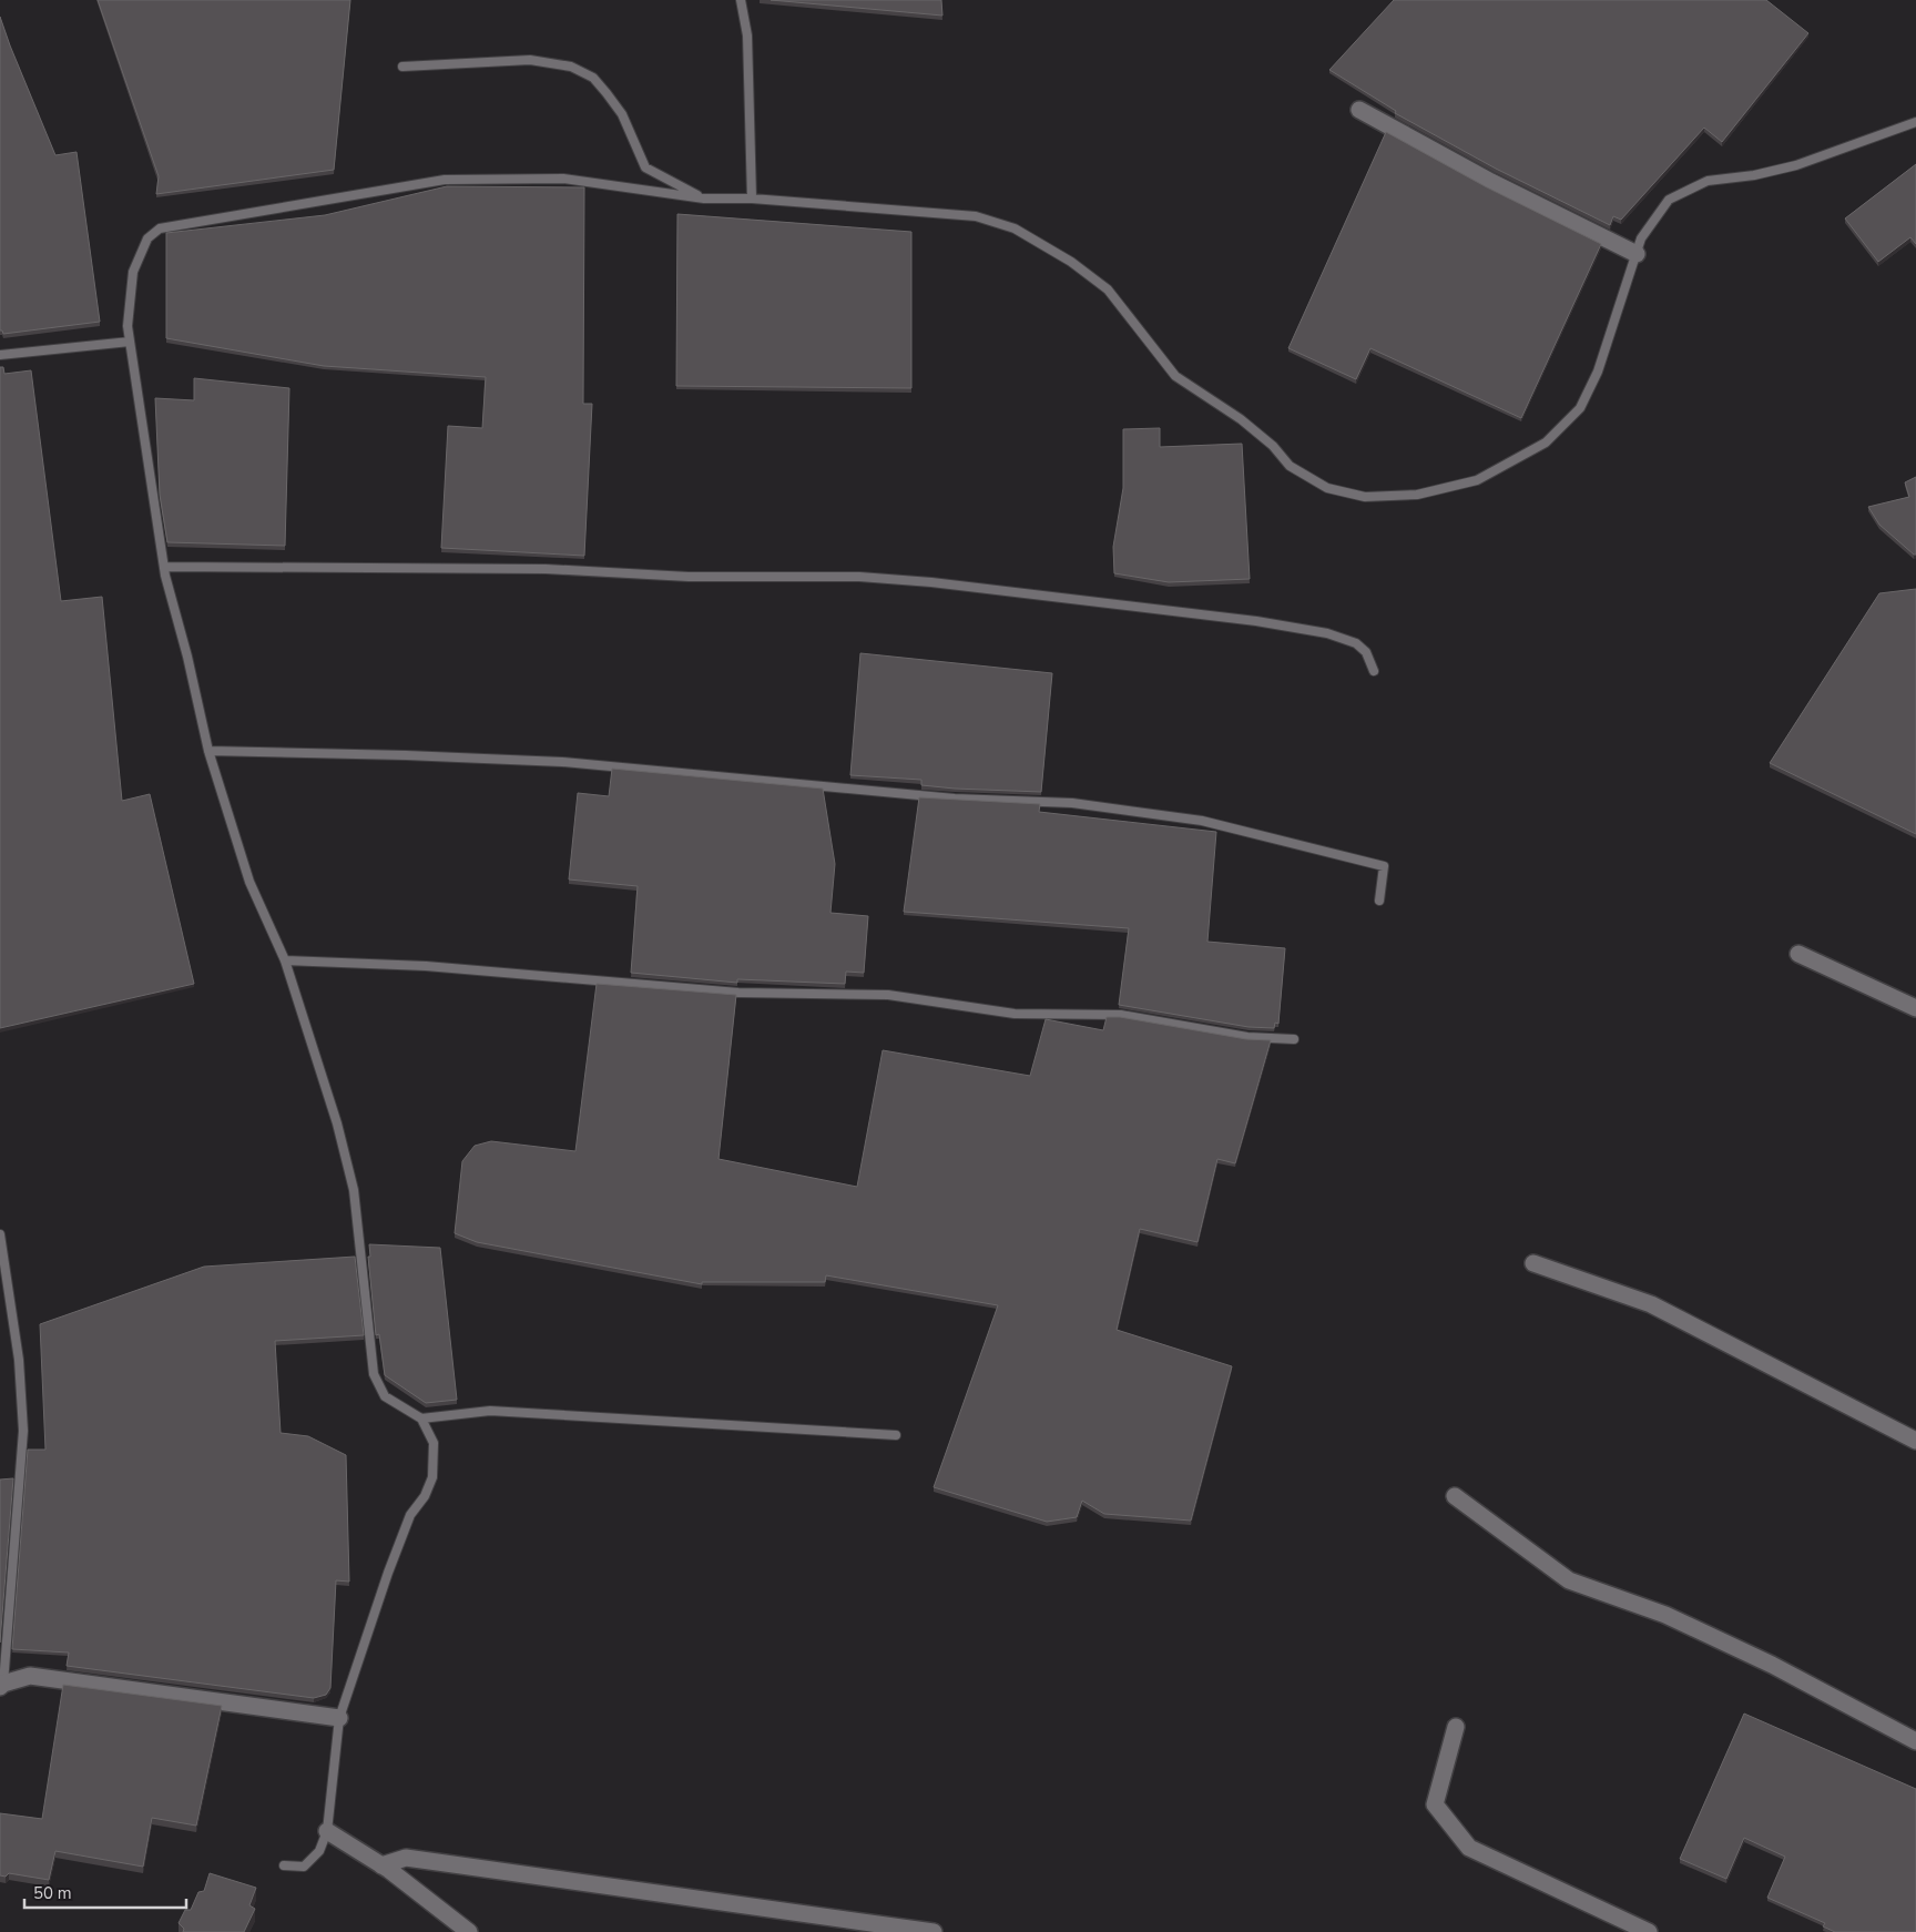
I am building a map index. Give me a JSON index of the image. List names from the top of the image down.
{
  "scale_bar": "50 m"
}
